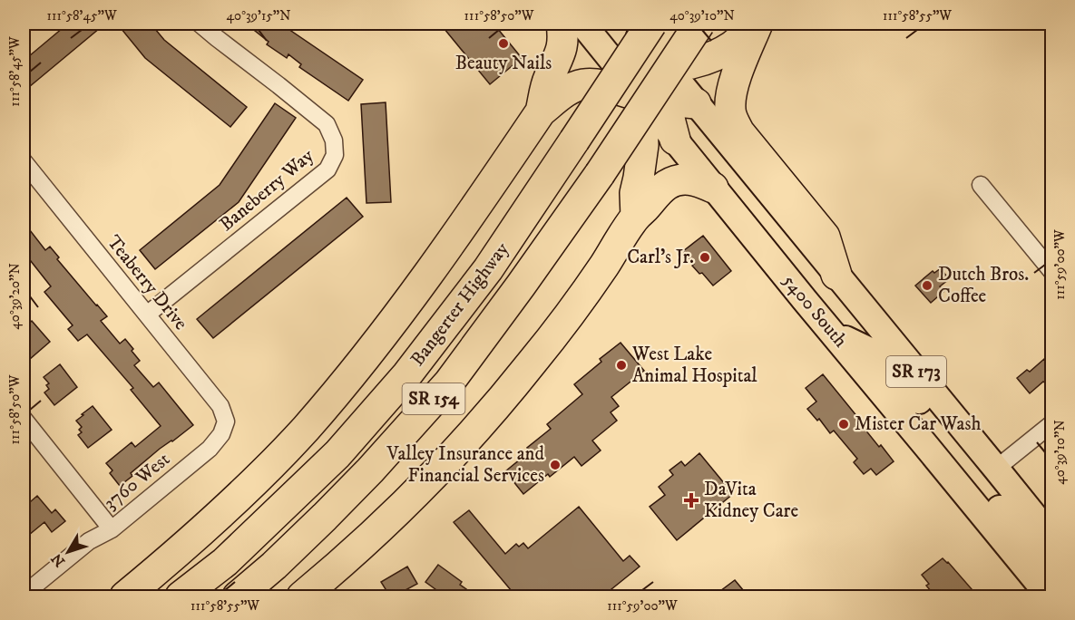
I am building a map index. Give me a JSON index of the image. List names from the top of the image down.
{
  "streets": {
    "highway": ["Bangerter Highway", "SR 154"],
    "main road": ["5400 South", "SR 173"],
    "street": ["Baneberry Way", "Teaberry Drive", "3760 West"]
  },
  "crossings": [
    ["Baneberry Way", "Teaberry Drive"],
    ["Teaberry Drive", "3760 West"]
  ],
  "places": {
    "other": [
      "Beauty Nails",
      "Carl's Jr.",
      "Dutch Bros. Coffee",
      "West Lake Animal Hospital",
      "Mister Car Wash",
      "Valley Insurance and Financial Services"
    ],
    "health": ["DaVita Kidney Care"]
  },
  "north": "bottom left",
  "coordinates": [
    "111°58'45\"W",
    "40°39'15\"N",
    "111°58'50\"W",
    "40°39'10\"N",
    "111°58'55\"W",
    "111°59'00\"W",
    "40°39'20\"N"
  ]
}
